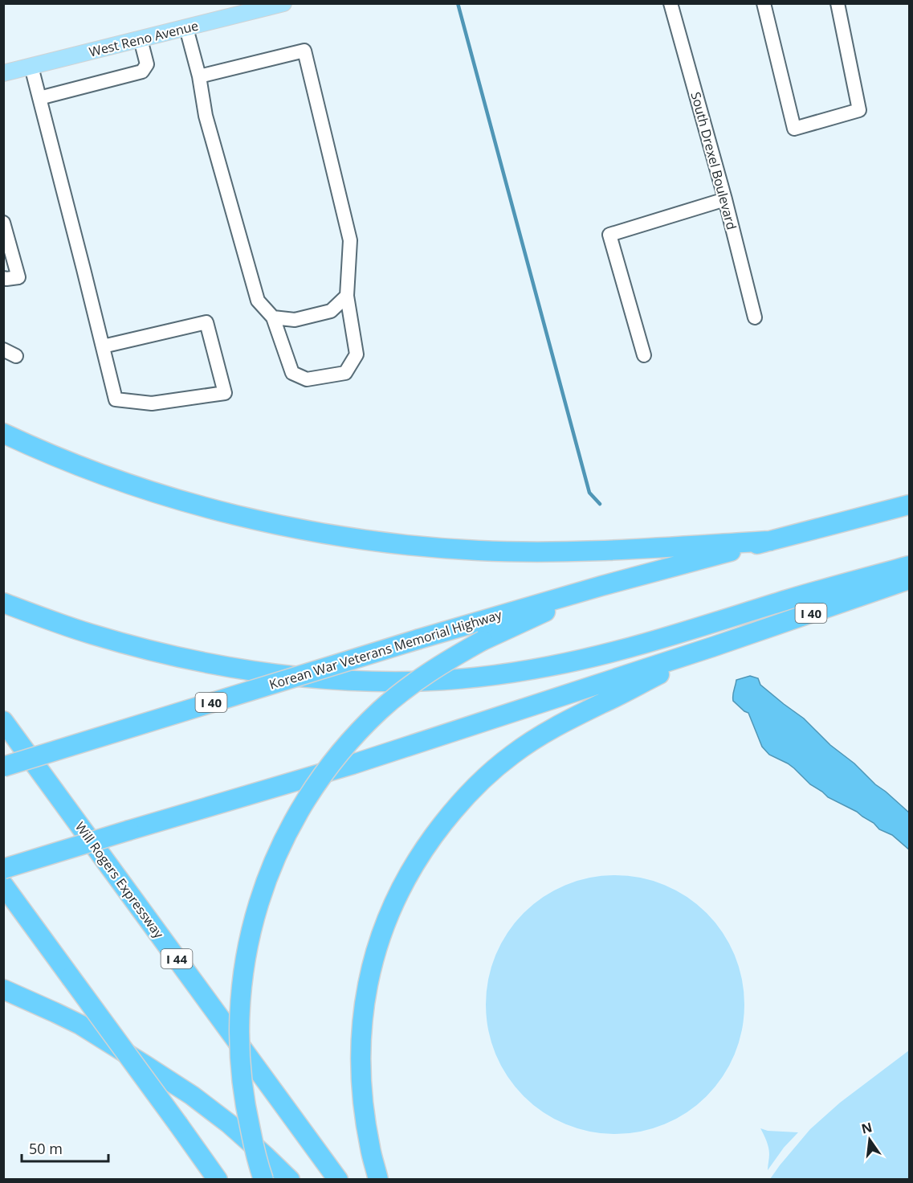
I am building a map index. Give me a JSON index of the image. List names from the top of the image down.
{
  "streets": {
    "highway": [
      "I 40",
      "Korean War Veterans Memorial Highway",
      "Will Rogers Expressway",
      "I 44"
    ],
    "main road": ["West Reno Avenue"],
    "street": ["South Drexel Boulevard"]
  },
  "crossings": [
    ["I 40", "Korean War Veterans Memorial Highway"]
  ],
  "scale_bar": "50 m",
  "north": "top"
}
